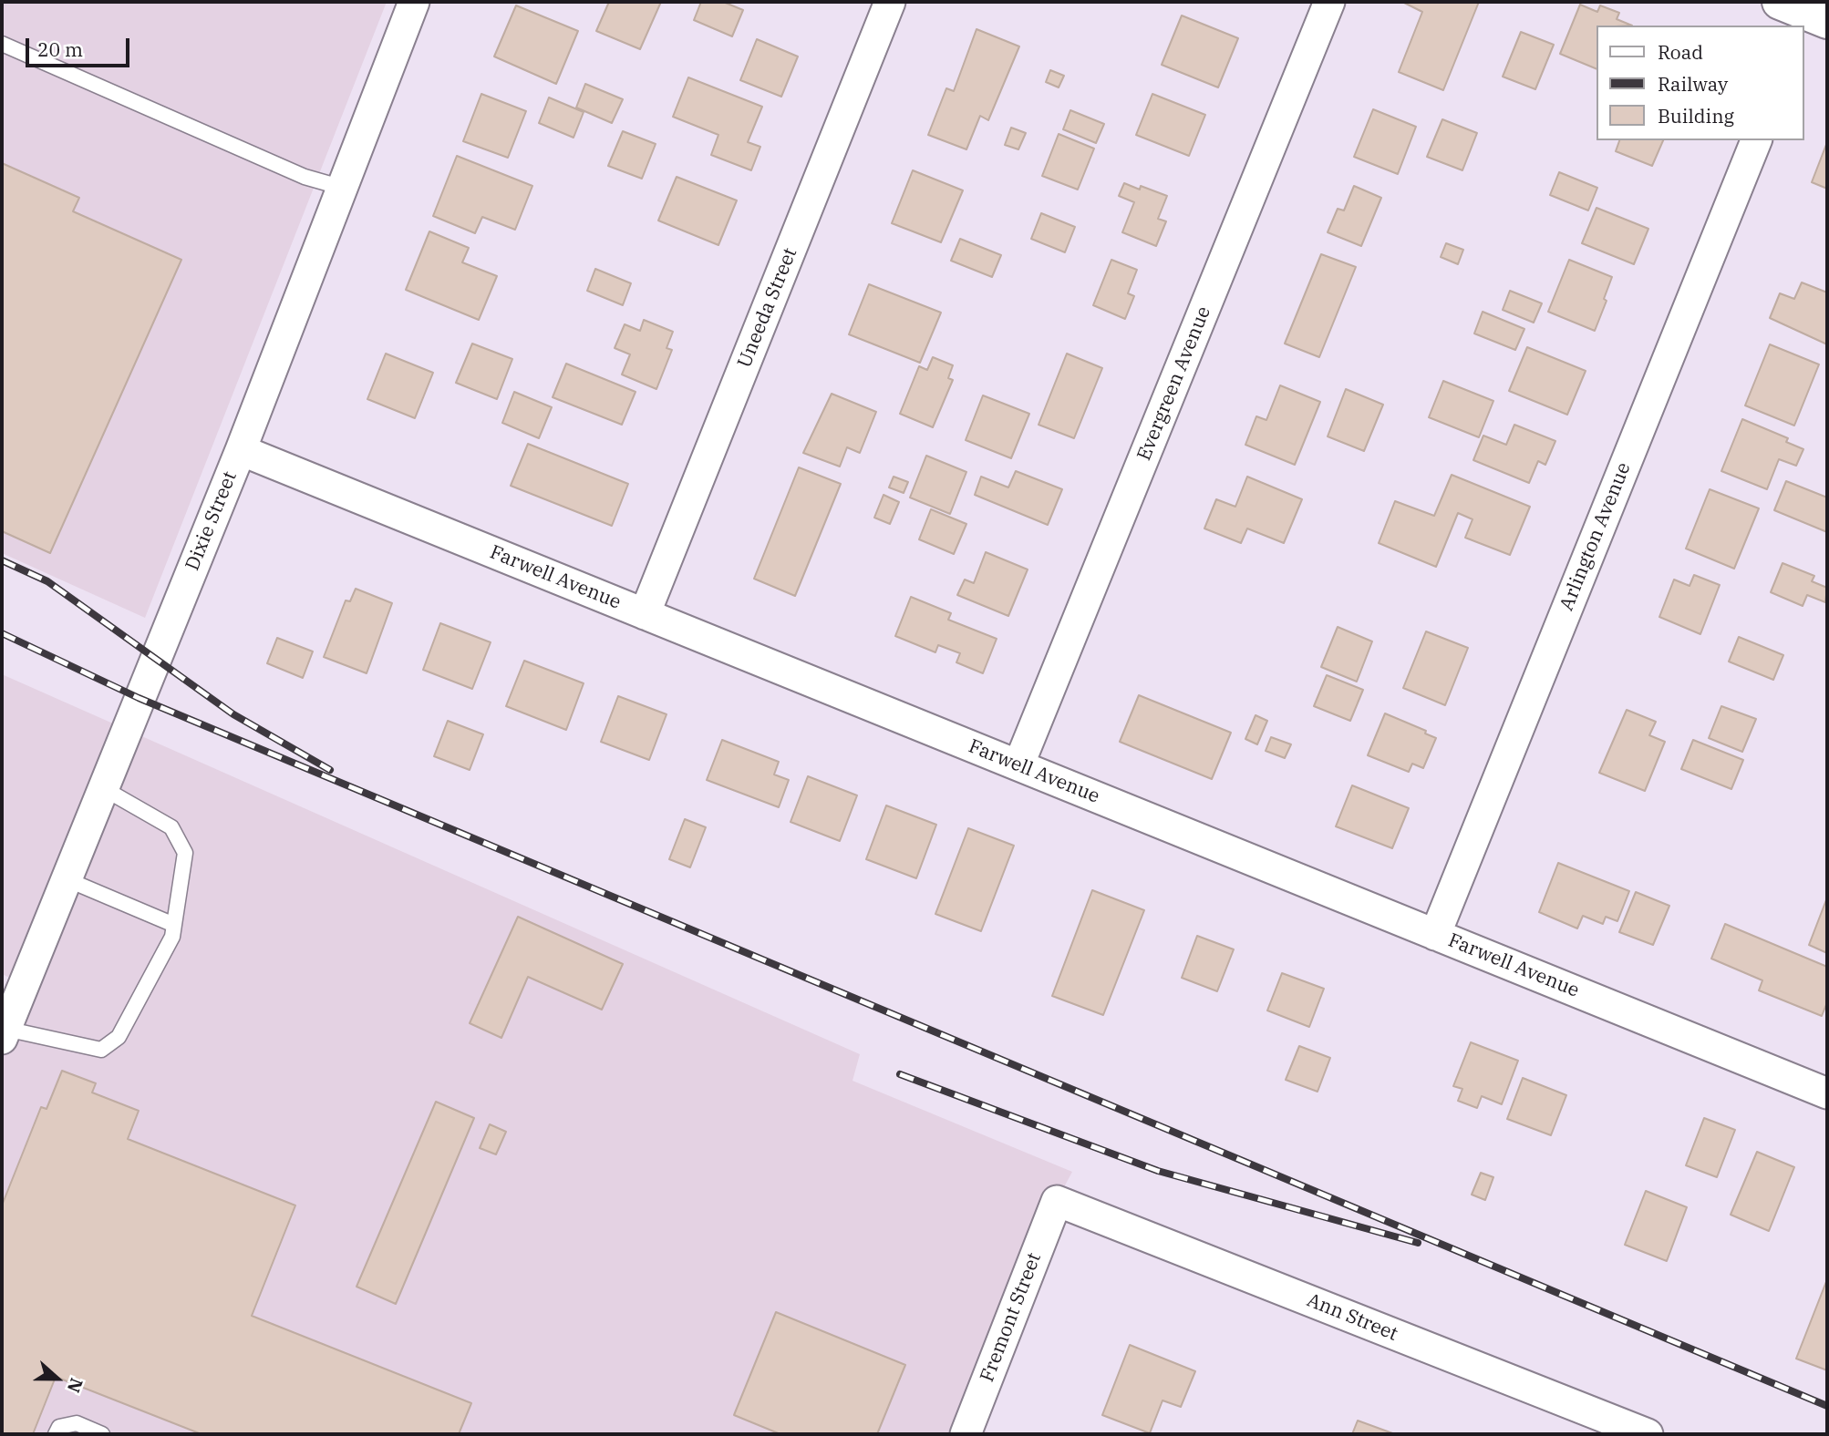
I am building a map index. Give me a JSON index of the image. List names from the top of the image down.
{
  "streets": {
    "street": [
      "Uneeda Street",
      "Evergreen Avenue",
      "Dixie Street",
      "Arlington Avenue",
      "Farwell Avenue",
      "Fremont Street",
      "Ann Street"
    ]
  },
  "crossings": [
    ["Uneeda Street", "Farwell Avenue"],
    ["Evergreen Avenue", "Farwell Avenue"],
    ["Dixie Street", "Farwell Avenue"],
    ["Arlington Avenue", "Farwell Avenue"],
    ["Fremont Street", "Ann Street"]
  ],
  "legend": ["Road", "Railway", "Building"],
  "scale_bar": "20 m",
  "north": "right"
}
